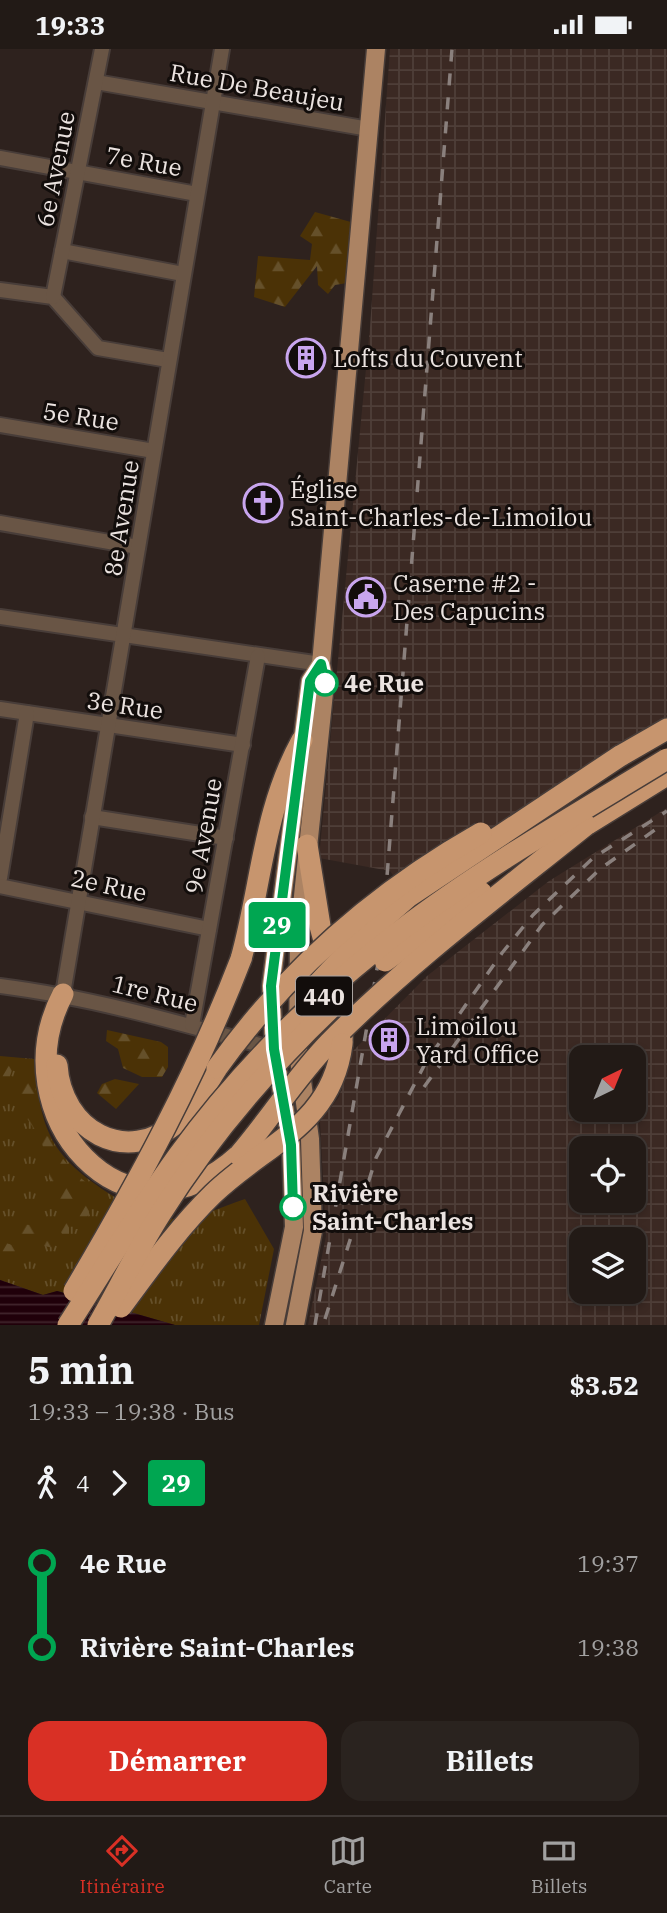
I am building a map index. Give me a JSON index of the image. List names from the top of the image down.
{
  "streets": {
    "highway": ["440"],
    "street": [
      "Rue De Beaujeu",
      "7e Rue",
      "6e Avenue",
      "5e Rue",
      "8e Avenue",
      "3e Rue",
      "9e Avenue",
      "2e Rue",
      "1re Rue"
    ]
  },
  "crossings": [
    ["Rue De Beaujeu", "6e Avenue"],
    ["Rue De Beaujeu", "8e Avenue"],
    ["7e Rue", "6e Avenue"],
    ["7e Rue", "8e Avenue"],
    ["5e Rue", "8e Avenue"],
    ["8e Avenue", "3e Rue"],
    ["8e Avenue", "2e Rue"],
    ["8e Avenue", "1re Rue"],
    ["3e Rue", "9e Avenue"],
    ["9e Avenue", "2e Rue"],
    ["9e Avenue", "1re Rue"]
  ],
  "places": {
    "building": ["Lofts du Couvent", "Limoilou Yard Office"],
    "church": ["Église Saint-Charles-de-Limoilou"],
    "public building": ["Caserne #2 - Des Capucins"],
    "other": ["4e Rue", "Rivière Saint-Charles"]
  },
  "lines": ["bus line 29"],
  "north": "top right",
  "page": {
    "status": "19:33",
    "on_map": "29",
    "heading": ["5 min", "19:33 – 19:38 · Bus", "$3.52"],
    "legs": ["4", "29"],
    "list": [
      {
        "name": "4e Rue",
        "value": "19:37"
      },
      {
        "name": "Rivière Saint-Charles",
        "value": "19:38"
      }
    ],
    "buttons": ["Démarrer", "Billets"],
    "tabs": ["Itinéraire", "Carte", "Billets"]
  }
}
